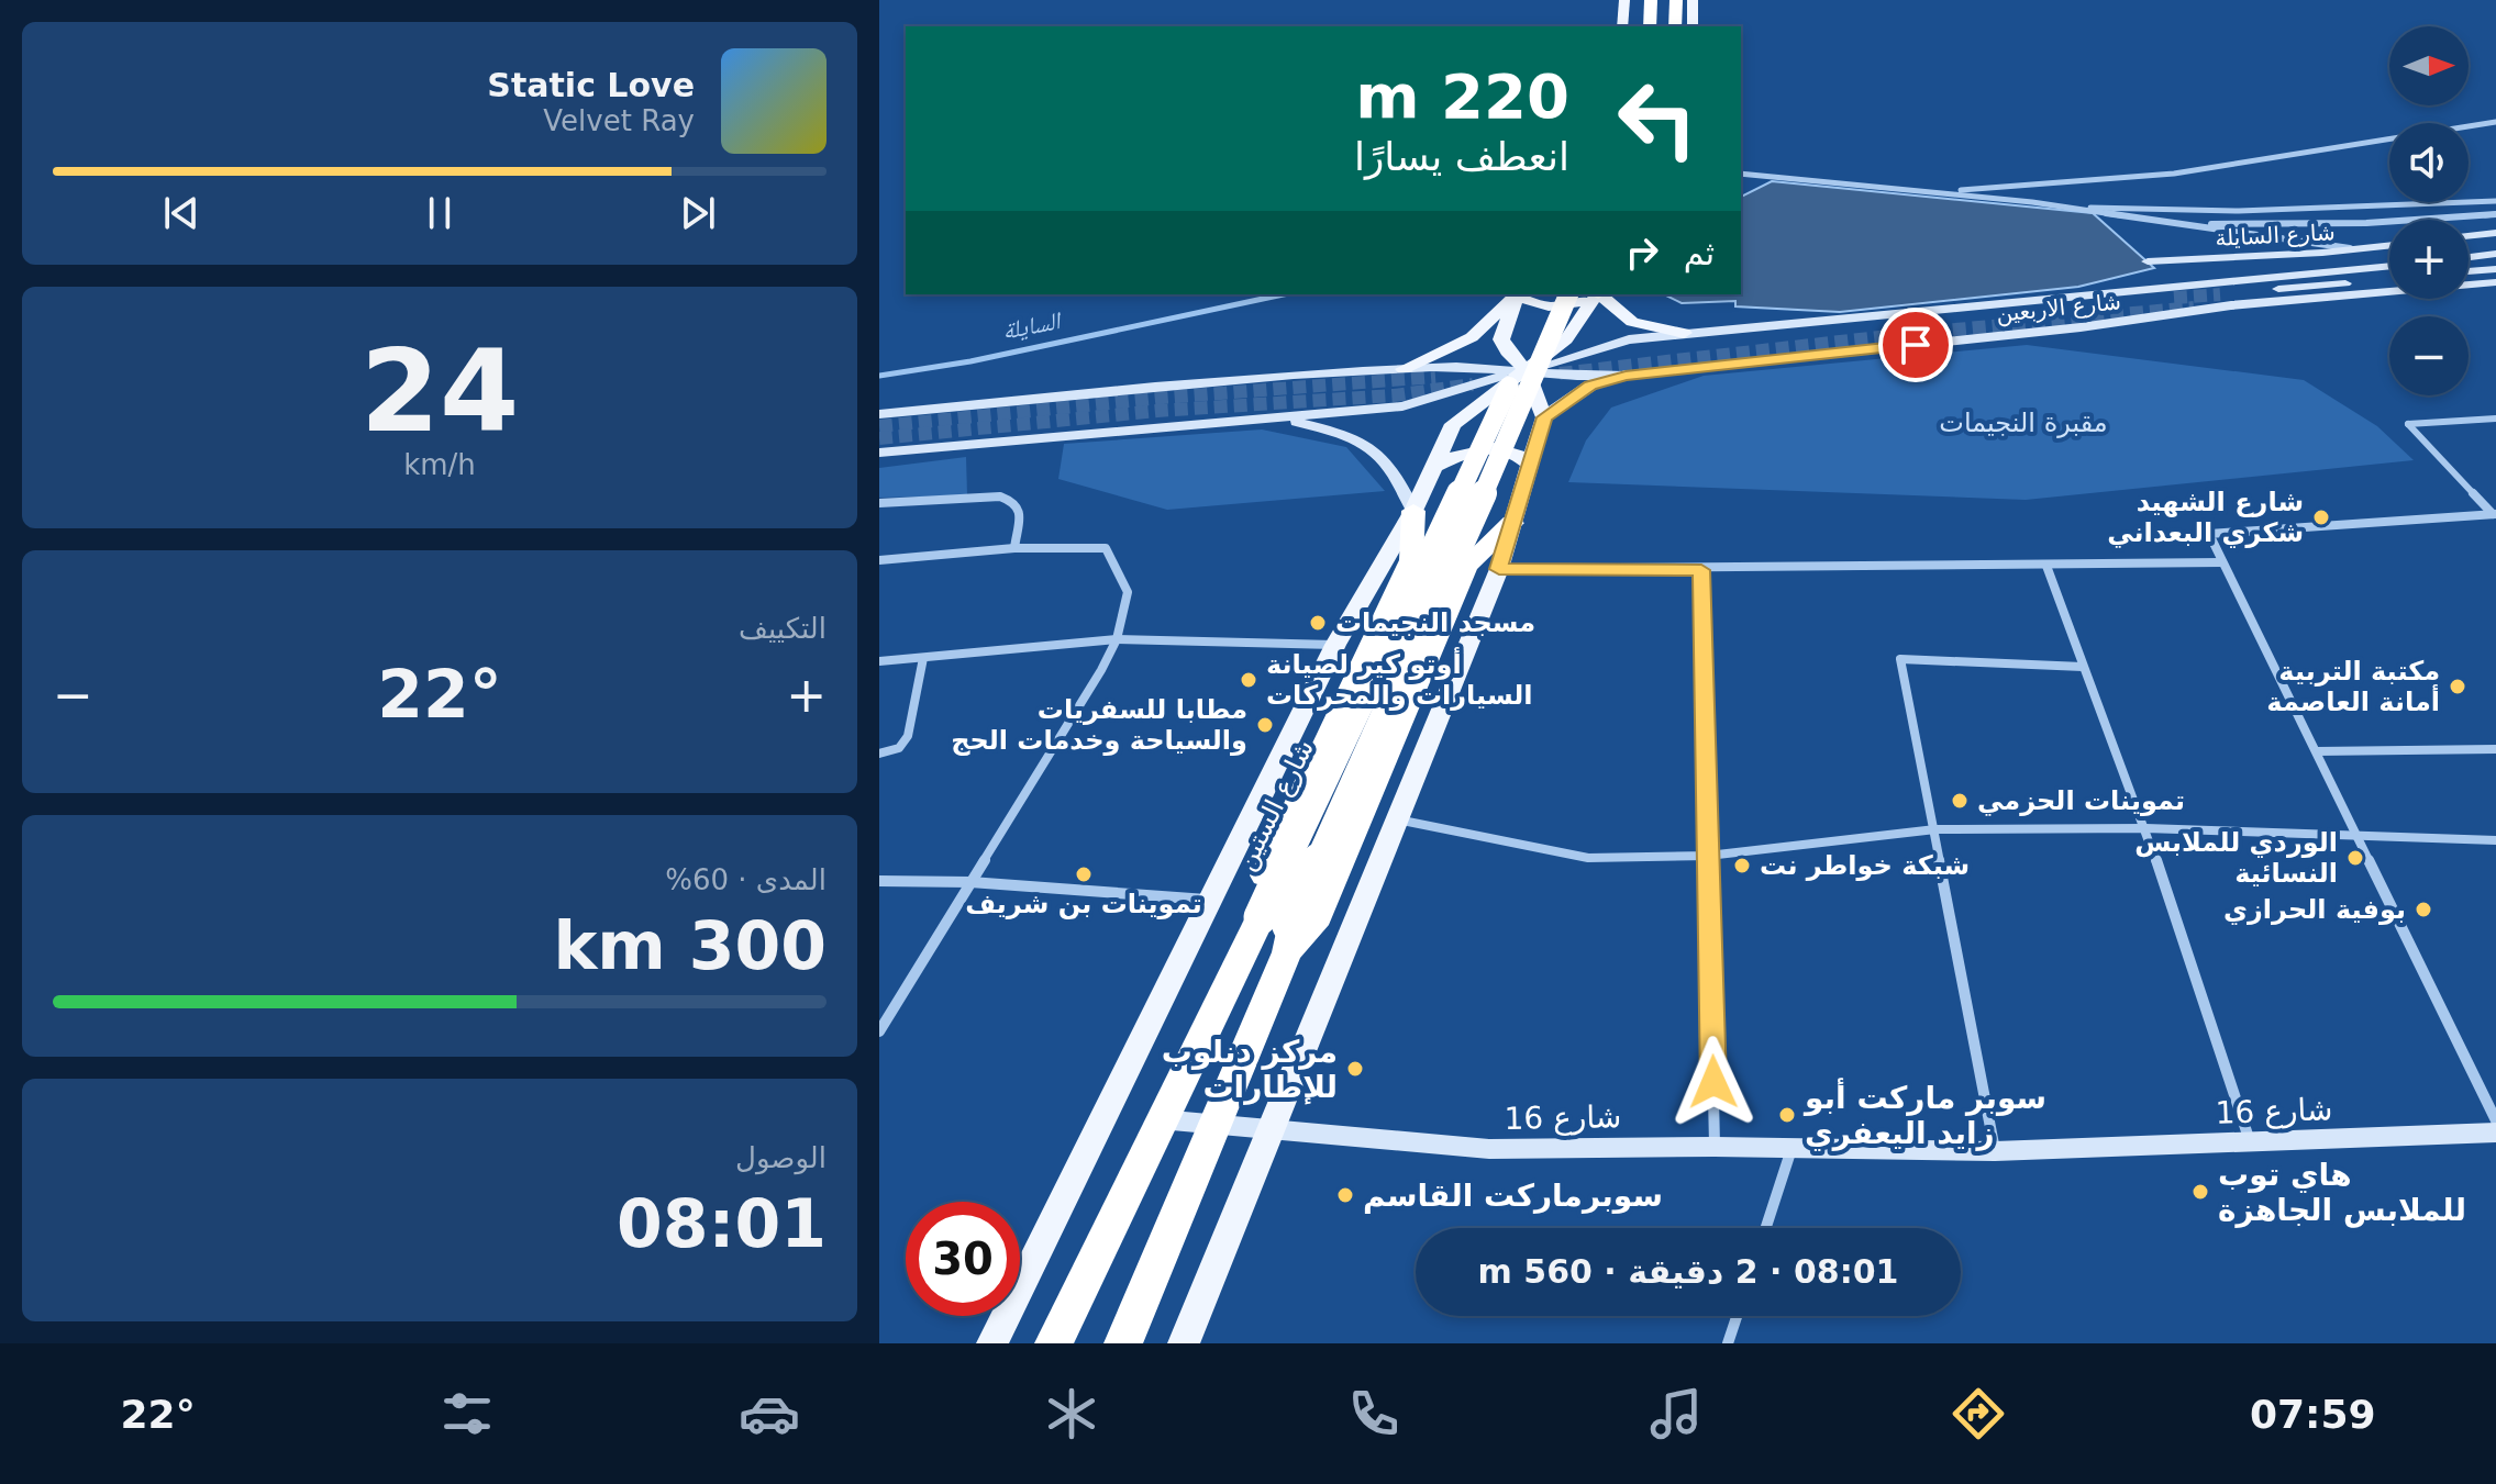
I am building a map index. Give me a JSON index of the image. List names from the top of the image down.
{
  "streets": {
    "highway": ["شارع الستين"],
    "main road": ["شارع السايلة", "شارع الاربعين", "شارع 16"]
  },
  "crossings": [
    ["شارع الاربعين", "شارع الستين"],
    ["شارع الستين", "شارع 16"]
  ],
  "water": ["السايلة"],
  "parks": ["مقبرة النجيمات"],
  "places": [
    "شارع الشهيد شكري البعداني",
    "مسجد النجيمات",
    "أوتو كير لصيانة السيارات والمحركات",
    "مكتبة التربية أمانة العاصمة",
    "مطابا للسفريات والسياحة وخدمات الحج",
    "تموينات الحزمي",
    "الوردي للملابس النسائية",
    "شبكة خواطر نت",
    "تموينات بن شريف",
    "بوفية الحرازي",
    "مركز دنلوب للإطارات",
    "سوبر ماركت أبو زايد اليعفري",
    "هاي توب للملابس الجاهزة",
    "سوبرمارکت القاسم"
  ],
  "north": "right",
  "page": {
    "map_buttons": ["+", "−"],
    "turn": ["220 m", "انعطف يسارًا"],
    "song": ["Static Love", "Velvet Ray"],
    "then": "ثم",
    "tile": [
      ["24", "km/h"],
      "التكييف",
      ["المدى · 60%", "300 km"],
      ["الوصول", "08:01"]
    ],
    "heat": ["−", "22°", "+"],
    "limit": "30",
    "trip": "08:01 · 2 دقيقة · 560 m",
    "tabs": ["07:59", "22°"]
  }
}
